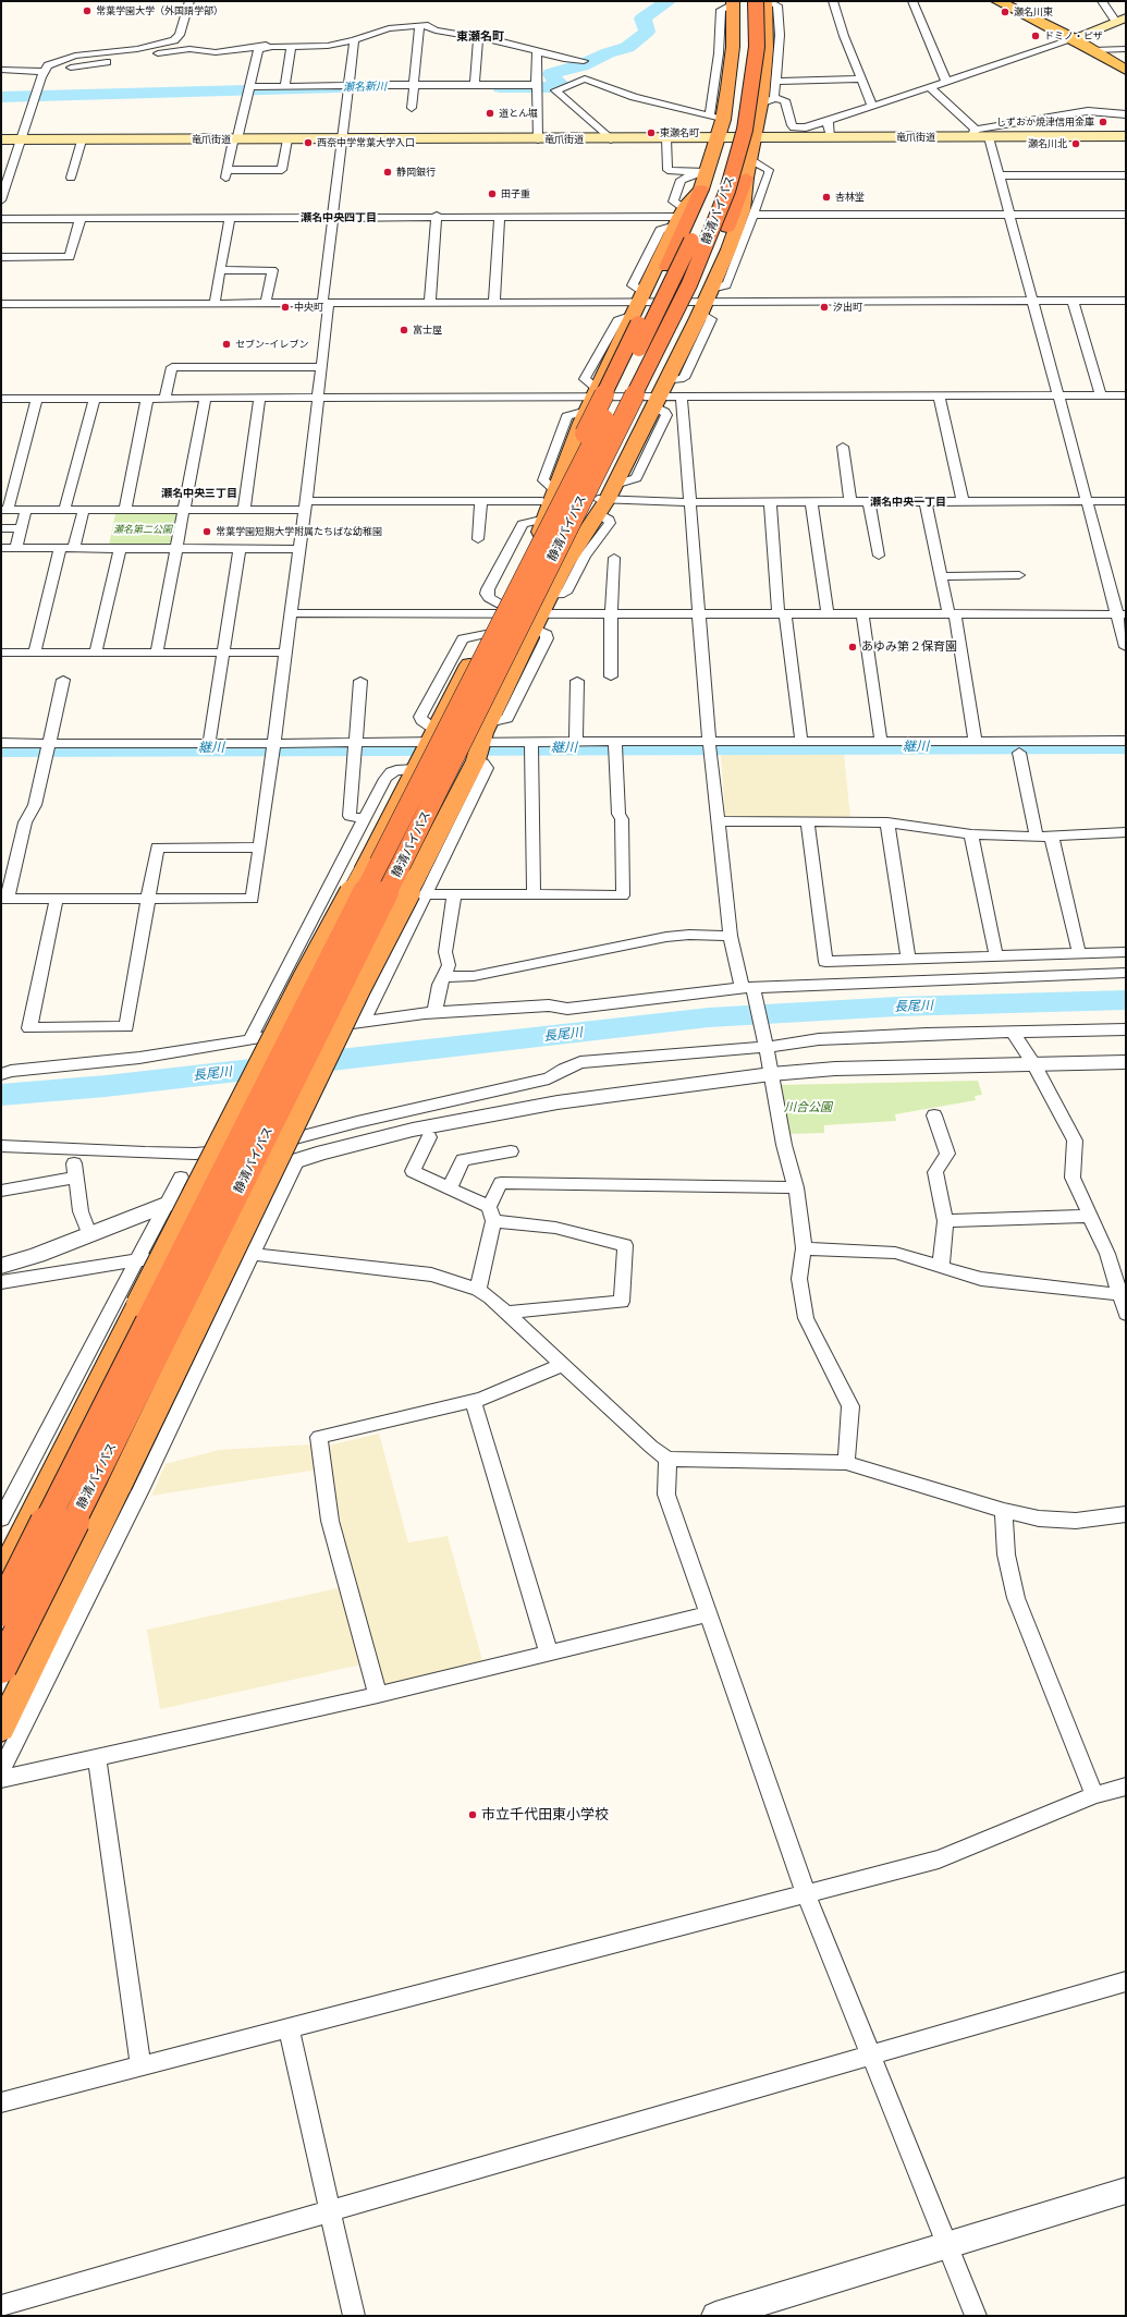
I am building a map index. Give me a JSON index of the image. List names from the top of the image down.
{
  "streets": {
    "highway": ["静清バイパス"],
    "main road": ["竜爪街道"]
  },
  "districts": [
    "東瀬名町",
    "瀬名中央四丁目",
    "瀬名中央三丁目",
    "瀬名中央一丁目"
  ],
  "water": ["瀬名新川", "継川", "長尾川"],
  "parks": ["瀬名第二公園", "川合公園"],
  "places": [
    "常葉学園大学（外国語学部）",
    "瀬名川東",
    "ドミノ・ピザ",
    "道とん堀",
    "しずおか焼津信用金庫",
    "東瀬名町",
    "西奈中学常葉大学入口",
    "瀬名川北",
    "静岡銀行",
    "田子重",
    "杏林堂",
    "中央町",
    "汐出町",
    "富士屋",
    "セブン-イレブン",
    "常葉学園短期大学附属たちばな幼稚園",
    "あゆみ第２保育園",
    "市立千代田東小学校"
  ]
}
